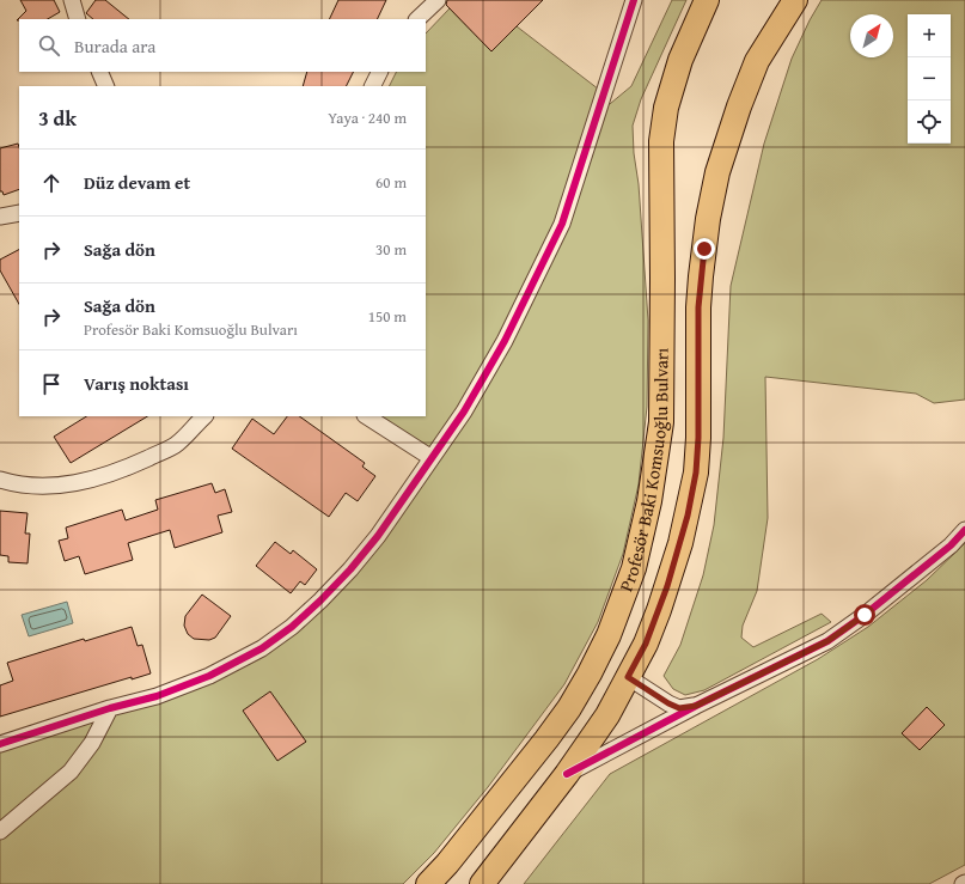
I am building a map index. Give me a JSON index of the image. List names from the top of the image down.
{
  "streets": {
    "main road": ["Profesör Baki Komsuoğlu Bulvarı"]
  },
  "north": "top right",
  "page": {
    "map_buttons": ["+", "−"],
    "search": "Burada ara",
    "heading": ["3 dk", "Yaya · 240 m"],
    "list": [
      ["Düz devam et", "60 m"],
      ["Sağa dön", "30 m"],
      ["Sağa dön", "Profesör Baki Komsuoğlu Bulvarı", "150 m"],
      "Varış noktası"
    ]
  }
}
